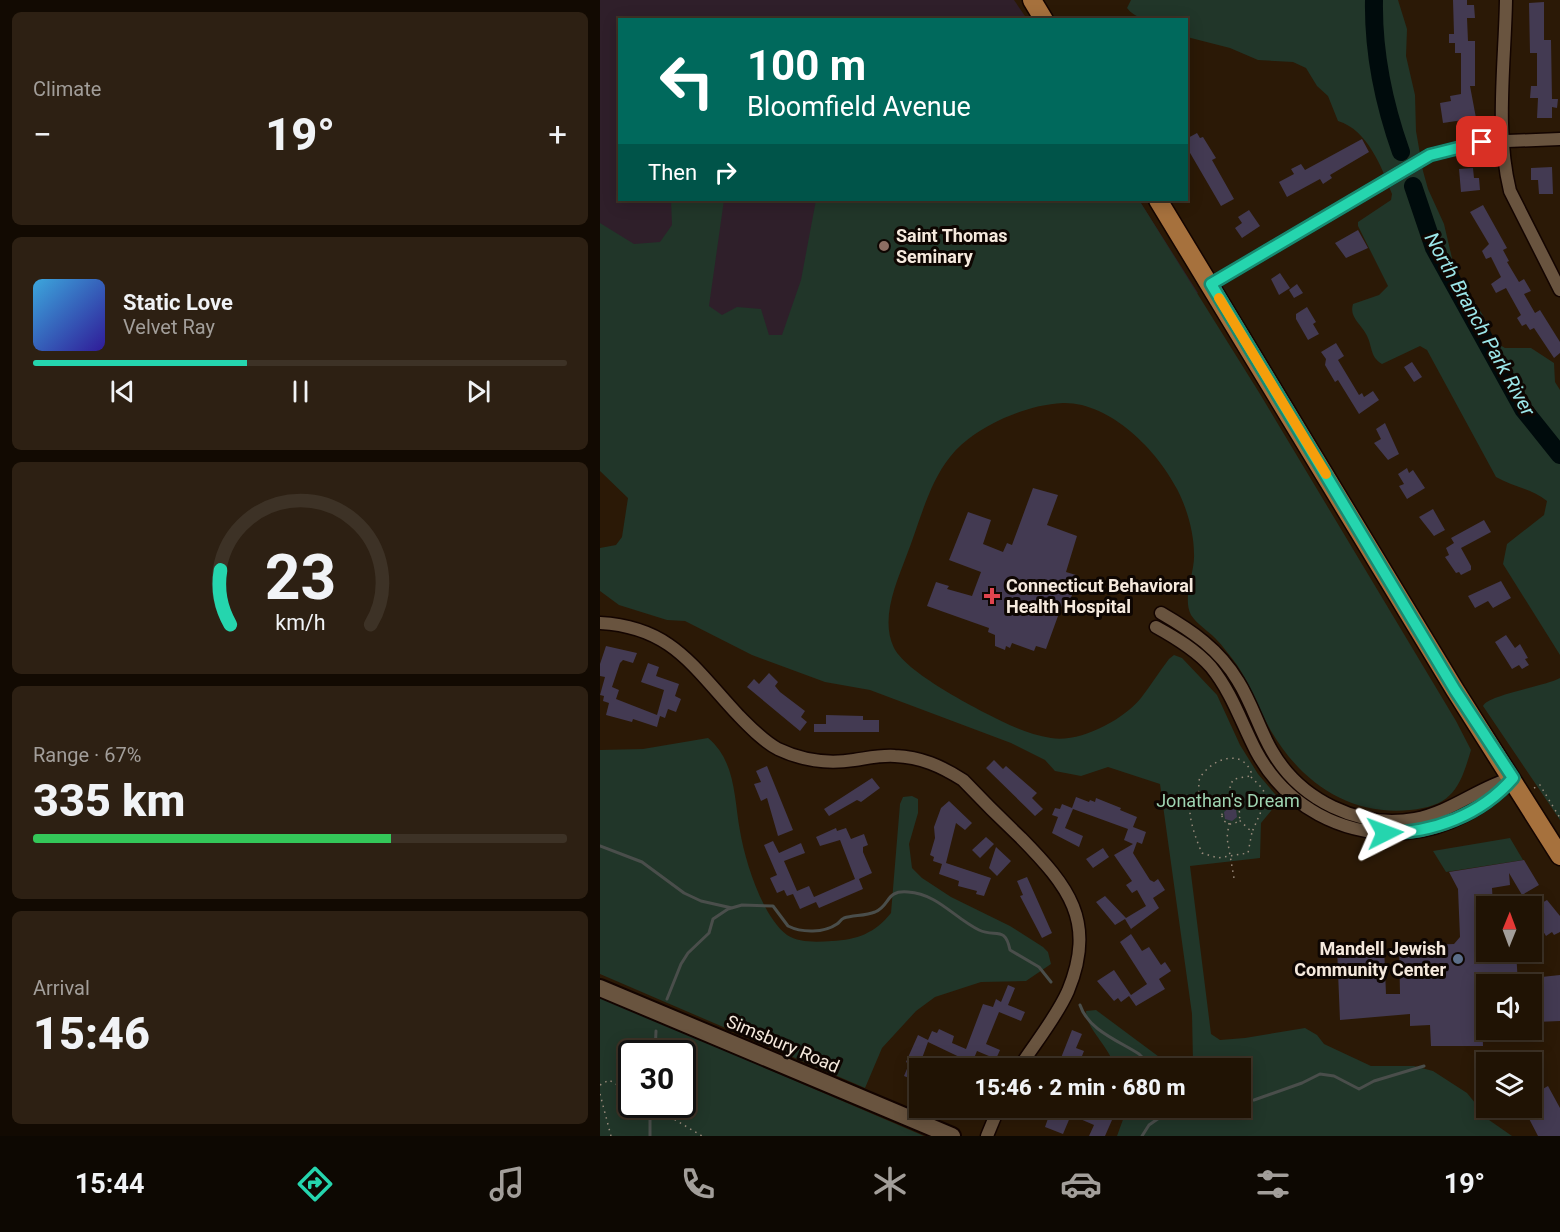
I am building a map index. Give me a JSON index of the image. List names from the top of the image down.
{
  "streets": {
    "main road": ["Simsbury Road"]
  },
  "water": ["North Branch Park River"],
  "parks": ["Jonathan's Dream"],
  "places": {
    "other": ["Saint Thomas Seminary", "Mandell Jewish Community Center"],
    "health": ["Connecticut Behavioral Health Hospital"]
  },
  "north": "top",
  "page": {
    "tile": [
      "Climate",
      ["Range · 67%", "335 km"],
      ["Arrival", "15:46"]
    ],
    "turn": ["100 m", "Bloomfield Avenue"],
    "heat": ["−", "19°", "+"],
    "then": "Then",
    "song": ["Static Love", "Velvet Ray"],
    "limit": "30",
    "trip": "15:46 · 2 min · 680 m",
    "tabs": ["15:44", "19°"],
    "gauge": ["23", "km/h"]
  }
}
